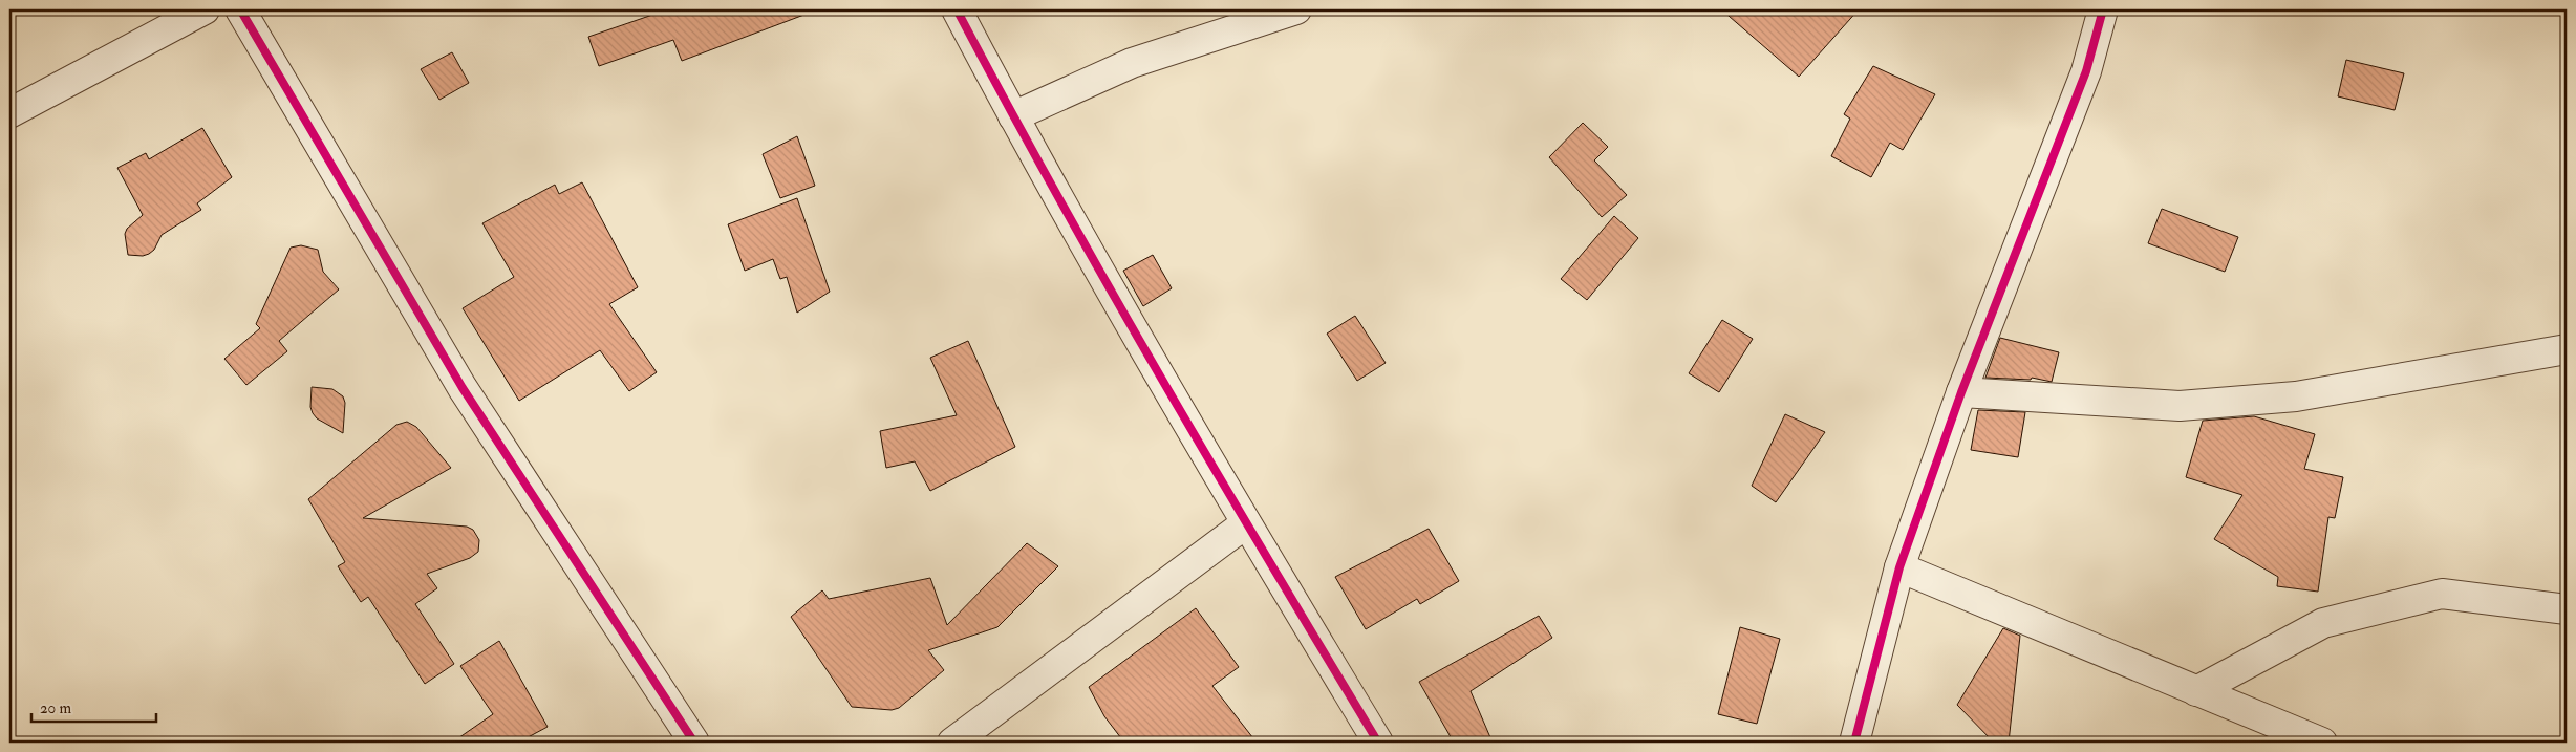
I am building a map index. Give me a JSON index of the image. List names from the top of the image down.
{
  "scale_bar": "20 m"
}
